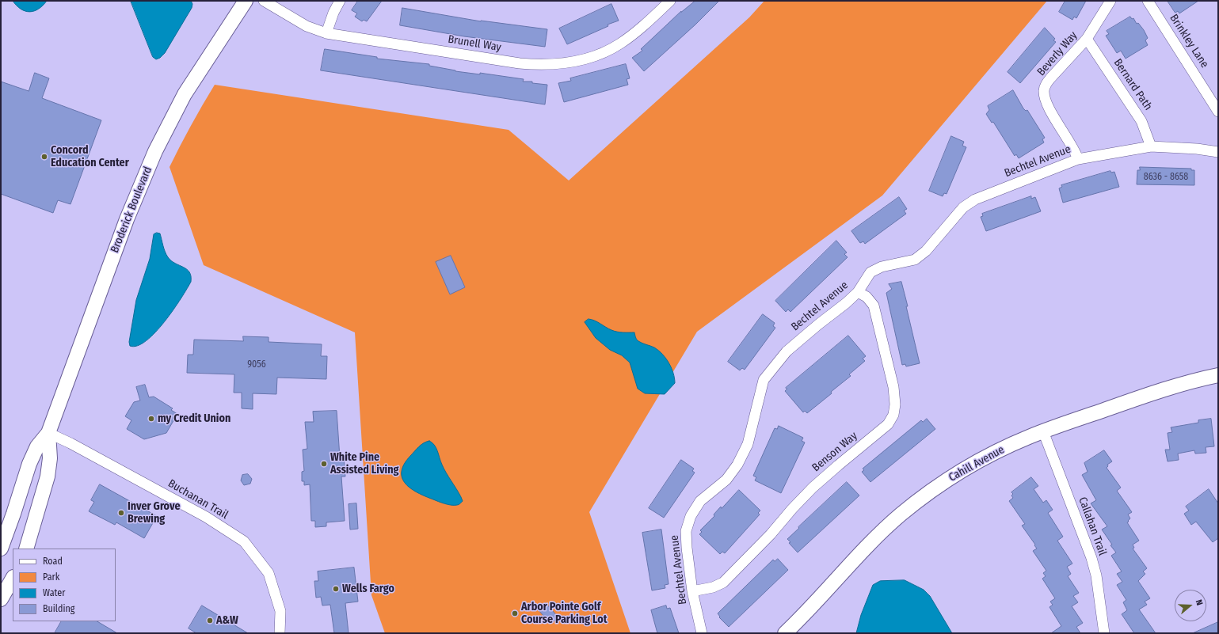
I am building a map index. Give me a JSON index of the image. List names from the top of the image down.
{
  "streets": {
    "street": [
      "Brinkley Lane",
      "Brunell Way",
      "Beverly Way",
      "Bernard Path",
      "Bechtel Avenue",
      "Broderick Boulevard",
      "Benson Way",
      "Cahill Avenue",
      "Buchanan Trail",
      "Callahan Trail"
    ]
  },
  "crossings": [
    ["Beverly Way", "Bernard Path"],
    ["Beverly Way", "Bechtel Avenue"],
    ["Bernard Path", "Bechtel Avenue"],
    ["Bechtel Avenue", "Benson Way"],
    ["Broderick Boulevard", "Buchanan Trail"],
    ["Cahill Avenue", "Callahan Trail"]
  ],
  "places": [
    "Concord Education Center",
    "my Credit Union",
    "White Pine Assisted Living",
    "Inver Grove Brewing",
    "Wells Fargo",
    "Arbor Pointe Golf Course Parking Lot",
    "A&W"
  ],
  "house_numbers": ["8636 - 8658", "9056"],
  "legend": [
    "Road",
    "Park",
    "Water",
    "Building"
  ],
  "north": "right"
}
